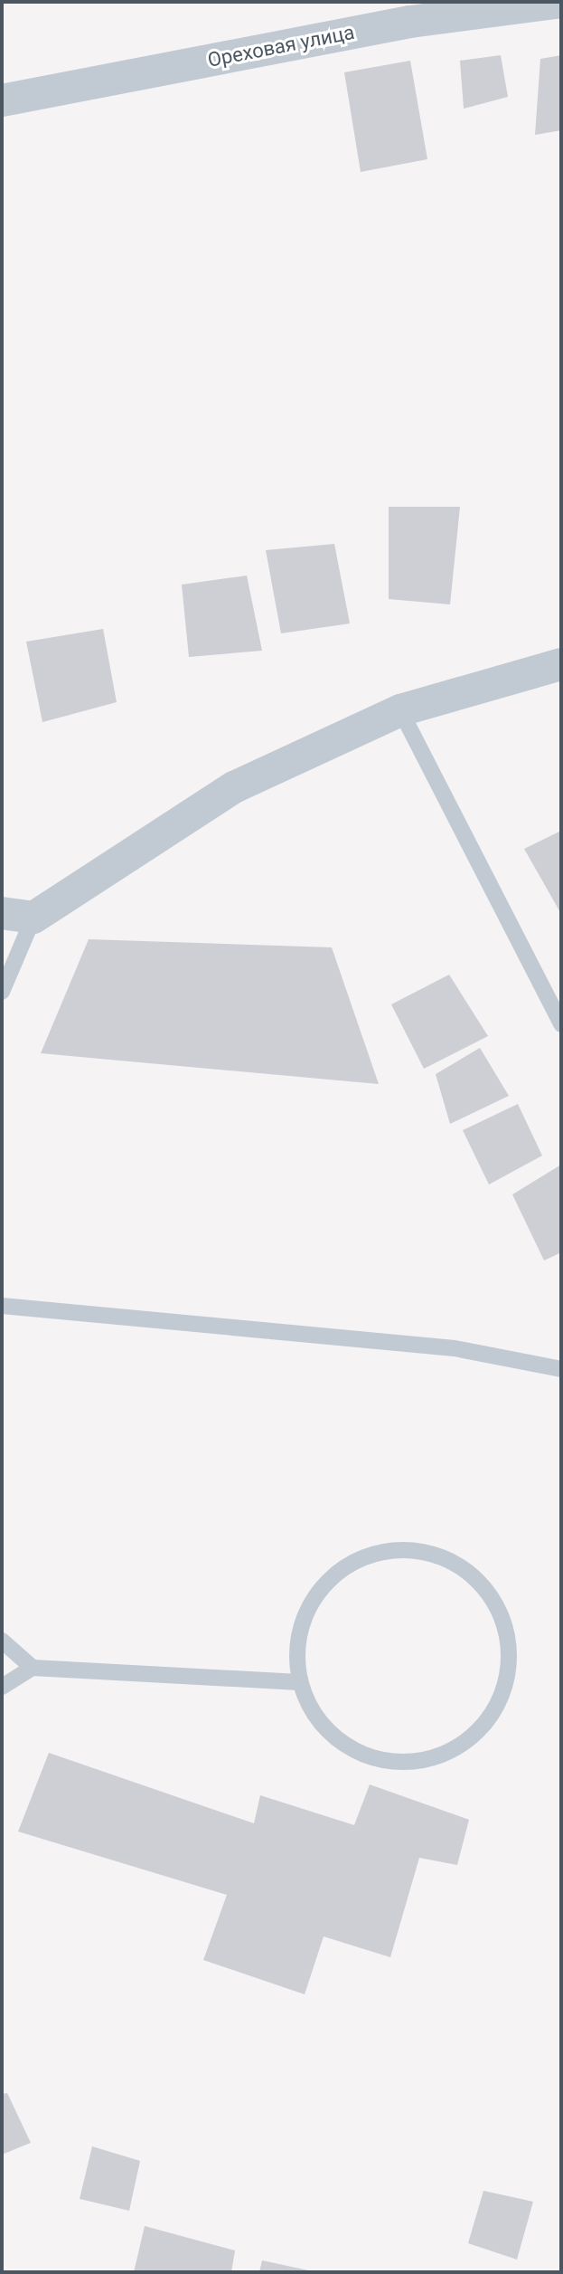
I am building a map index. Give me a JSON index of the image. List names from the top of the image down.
{
  "streets": {
    "street": ["Ореховая улица"]
  }
}
